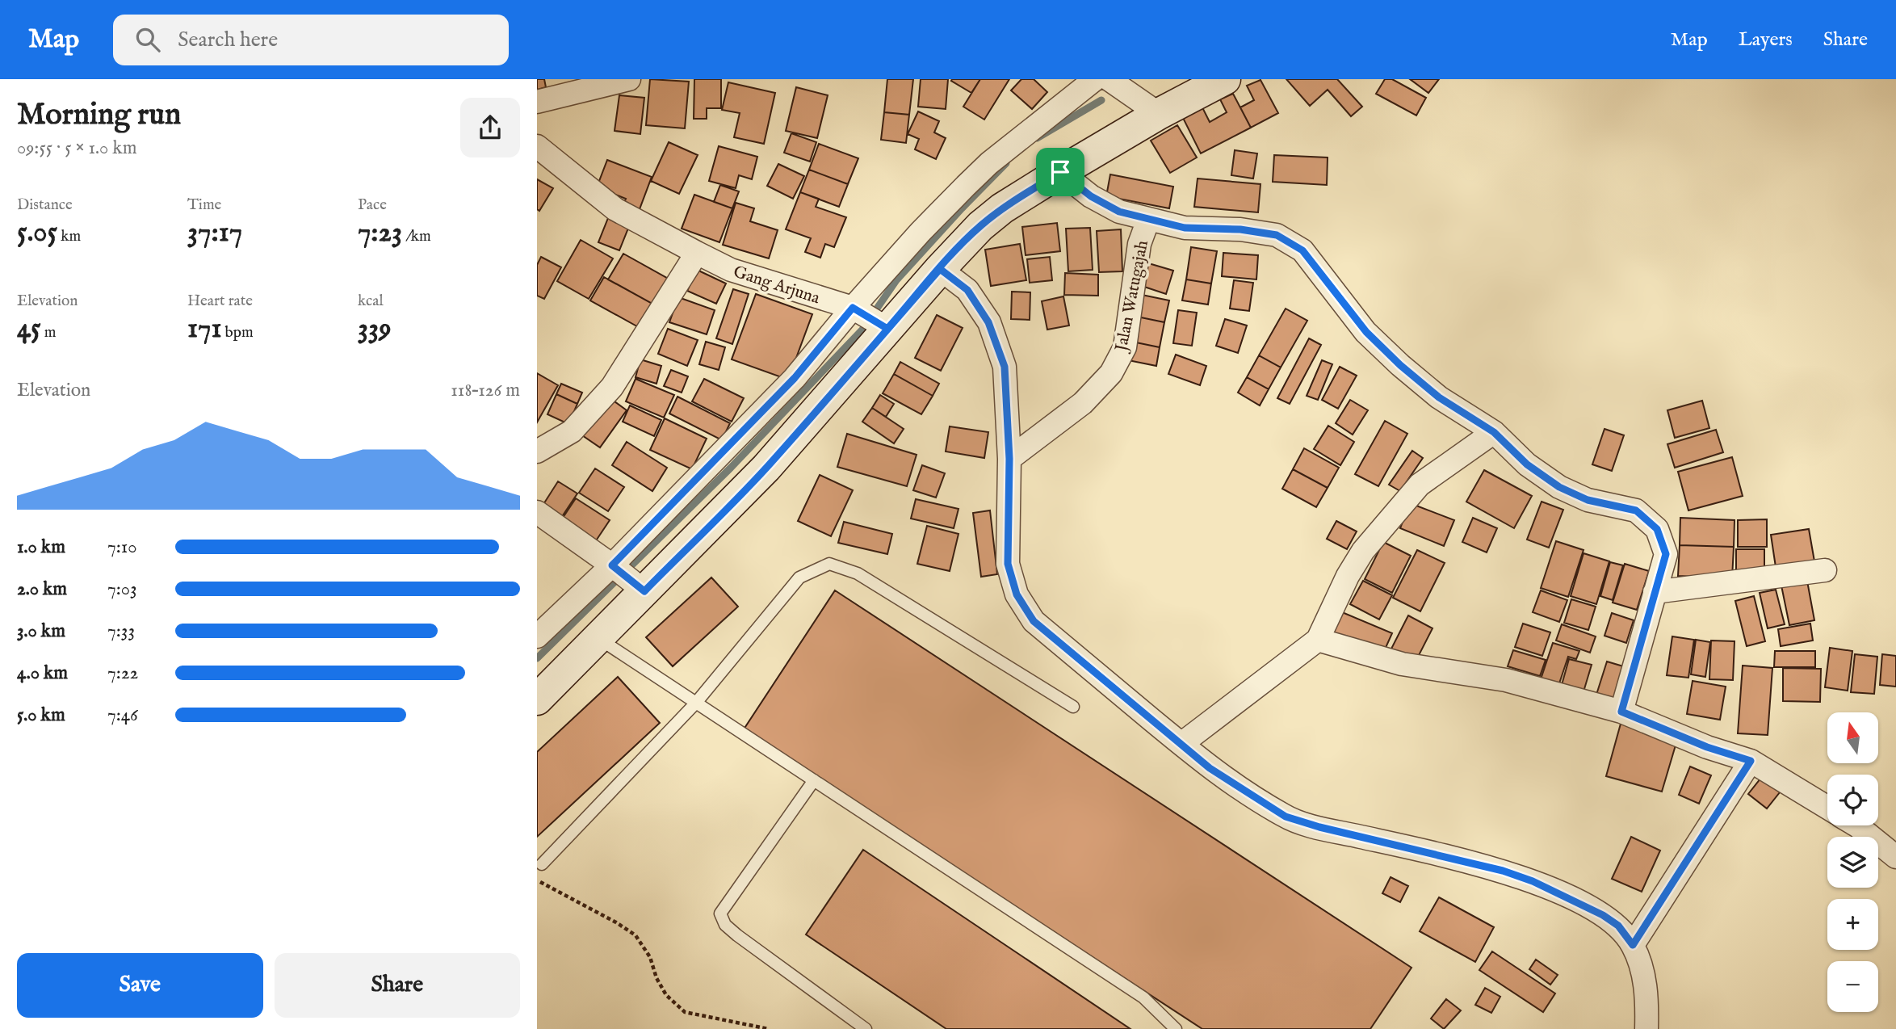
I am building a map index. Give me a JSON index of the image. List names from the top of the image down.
{
  "streets": {
    "street": ["Gang Arjuna", "Jalan Watugajah"]
  },
  "north": "top",
  "page": {
    "header": "Map",
    "search": "Search here",
    "nav": ["Map", "Layers", "Share"],
    "heading": ["Morning run", "09:55 · 5 × 1.0 km"],
    "stats": [
      ["Distance", "5.05 km"],
      ["Time", "37:17"],
      ["Pace", "7:23 /km"],
      ["Elevation", "45 m"],
      ["Heart rate", "171 bpm"],
      ["kcal", "339"]
    ],
    "chart": ["Elevation", "118–126 m"],
    "list": [
      {
        "name": "1.0 km",
        "note": "7:10"
      },
      {
        "name": "2.0 km",
        "note": "7:03"
      },
      {
        "name": "3.0 km",
        "note": "7:33"
      },
      {
        "name": "4.0 km",
        "note": "7:22"
      },
      {
        "name": "5.0 km",
        "note": "7:46"
      }
    ],
    "map_buttons": ["+", "−"],
    "buttons": ["Save", "Share"]
  }
}
